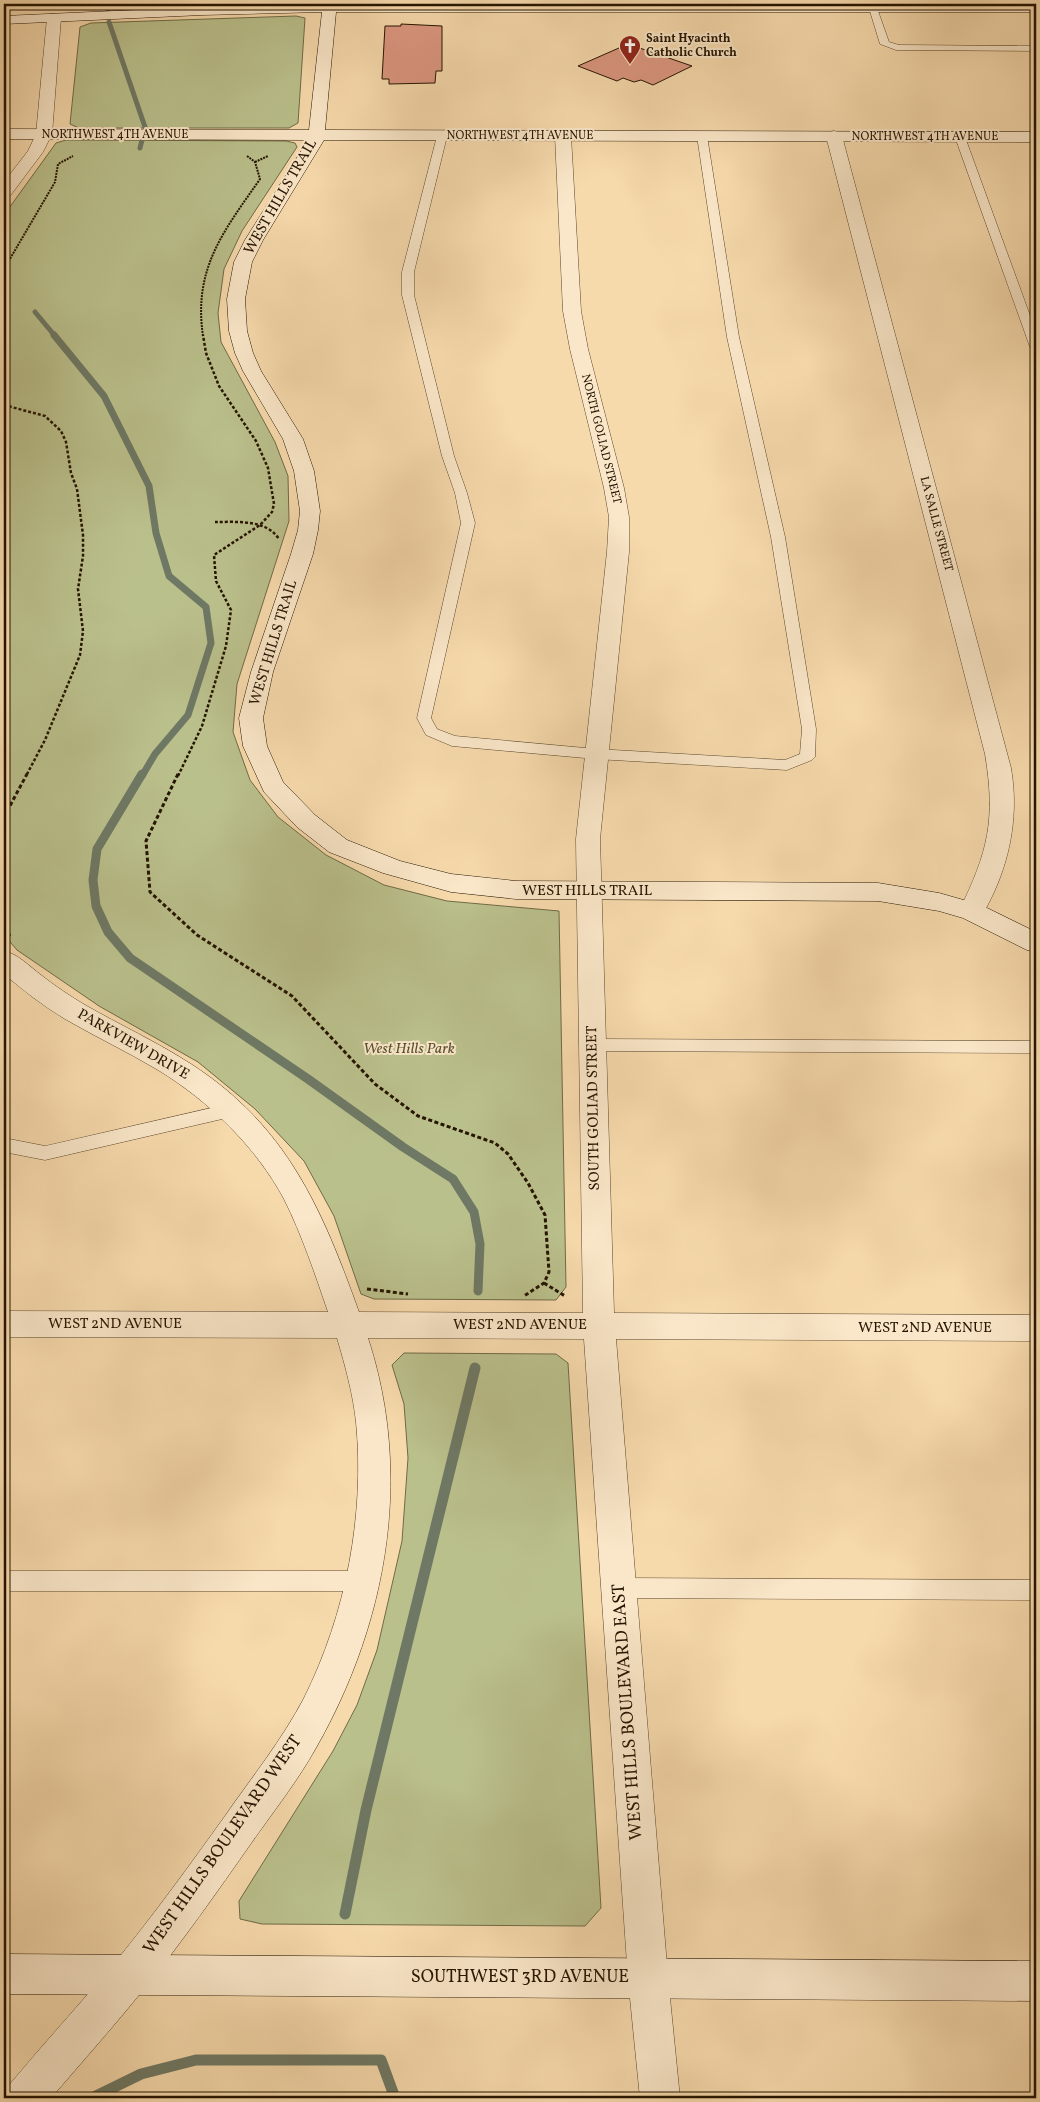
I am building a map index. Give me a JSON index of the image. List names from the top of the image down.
{
  "streets": {
    "street": [
      "NORTHWEST 4TH AVENUE",
      "WEST HILLS TRAIL",
      "NORTH GOLIAD STREET",
      "LA SALLE STREET",
      "PARKVIEW DRIVE",
      "SOUTH GOLIAD STREET",
      "WEST 2ND AVENUE",
      "WEST HILLS BOULEVARD EAST",
      "WEST HILLS BOULEVARD WEST",
      "SOUTHWEST 3RD AVENUE"
    ]
  },
  "crossings": [
    ["NORTHWEST 4TH AVENUE", "WEST HILLS TRAIL"],
    ["NORTHWEST 4TH AVENUE", "NORTH GOLIAD STREET"],
    ["NORTHWEST 4TH AVENUE", "LA SALLE STREET"],
    ["WEST HILLS TRAIL", "NORTH GOLIAD STREET"],
    ["WEST HILLS TRAIL", "LA SALLE STREET"],
    ["WEST HILLS TRAIL", "SOUTH GOLIAD STREET"],
    ["NORTH GOLIAD STREET", "SOUTH GOLIAD STREET"],
    ["PARKVIEW DRIVE", "WEST 2ND AVENUE"],
    ["PARKVIEW DRIVE", "WEST HILLS BOULEVARD WEST"],
    ["SOUTH GOLIAD STREET", "WEST 2ND AVENUE"],
    ["SOUTH GOLIAD STREET", "WEST HILLS BOULEVARD EAST"],
    ["WEST 2ND AVENUE", "WEST HILLS BOULEVARD EAST"],
    ["WEST 2ND AVENUE", "WEST HILLS BOULEVARD WEST"],
    ["WEST HILLS BOULEVARD EAST", "SOUTHWEST 3RD AVENUE"],
    ["WEST HILLS BOULEVARD WEST", "SOUTHWEST 3RD AVENUE"]
  ],
  "parks": ["West Hills Park"],
  "places": {
    "church": ["Saint Hyacinth Catholic Church"]
  }
}
